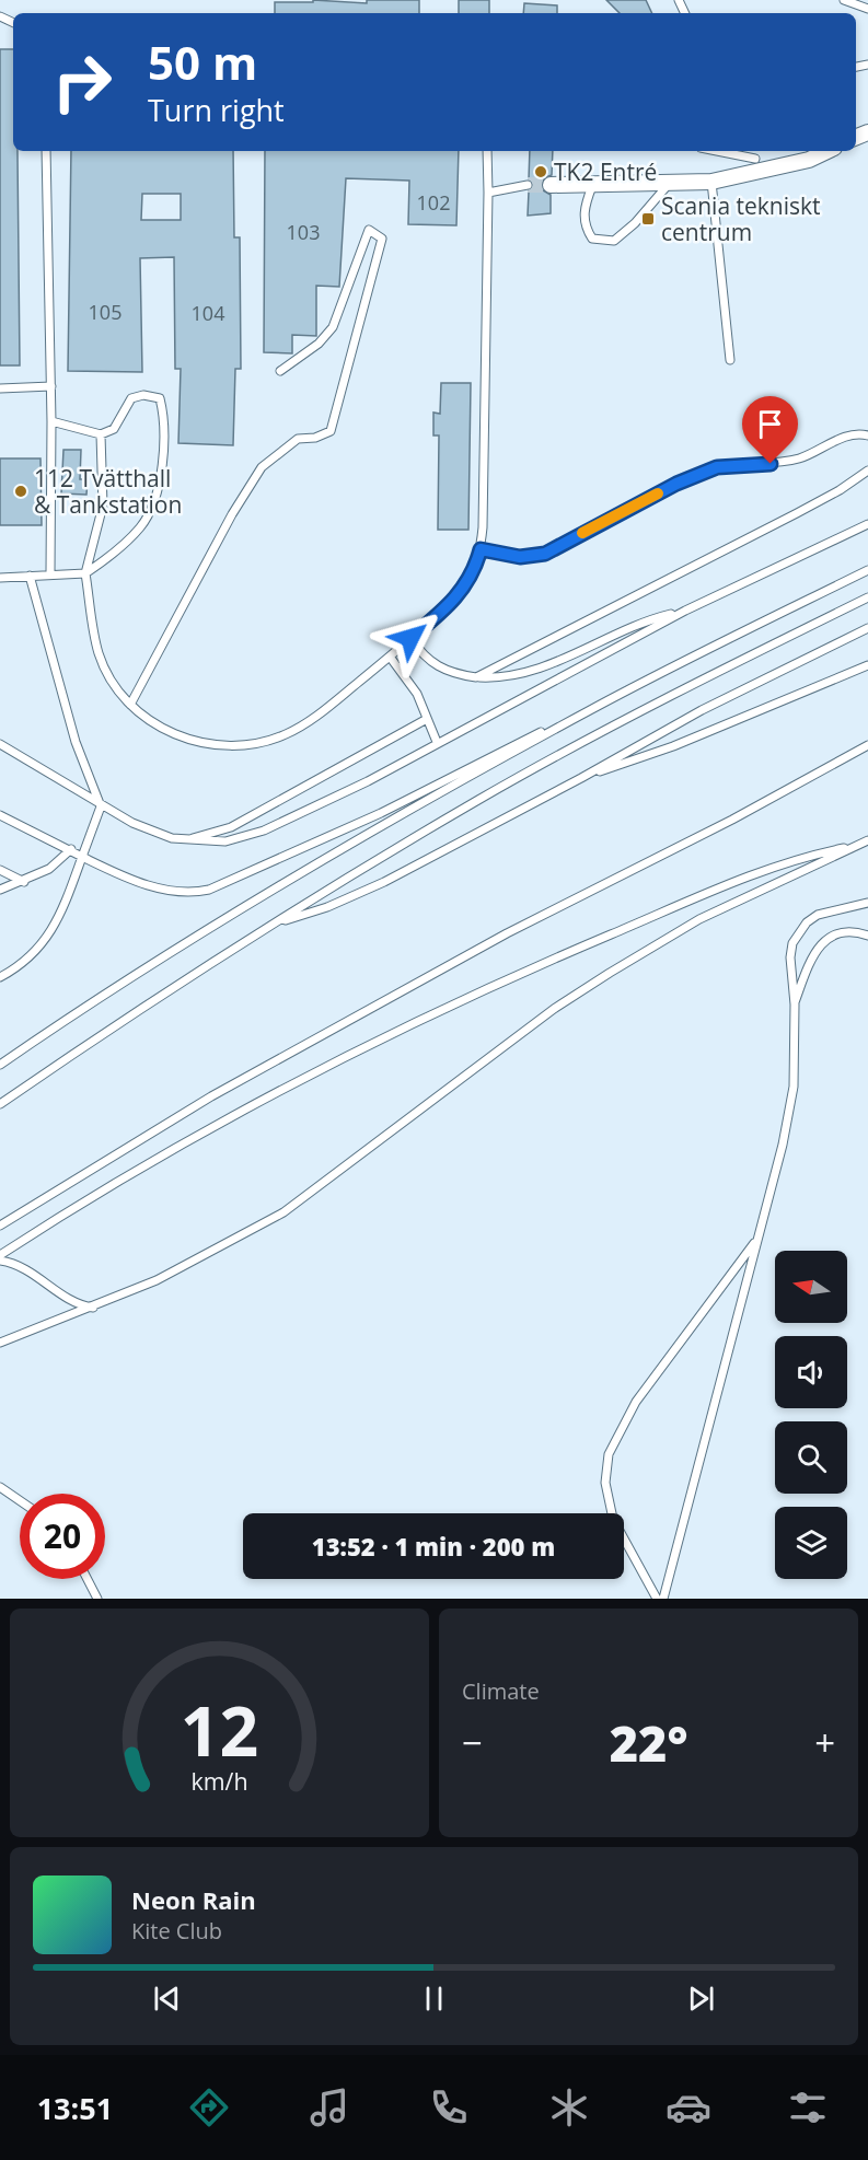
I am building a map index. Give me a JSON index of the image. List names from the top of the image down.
{
  "places": {
    "other": ["TK2 Entré", "112 Tvätthall & Tankstation"],
    "transit": ["Scania tekniskt centrum"]
  },
  "house_numbers": [
    "102",
    "103",
    "105",
    "104"
  ],
  "north": "left",
  "page": {
    "turn": ["50 m", "Turn right"],
    "limit": "20",
    "trip": "13:52 · 1 min · 200 m",
    "tile": "Climate",
    "heat": ["−", "22°", "+"],
    "song": ["Neon Rain", "Kite Club"],
    "tabs": "13:51",
    "gauge": ["12", "km/h"]
  }
}
